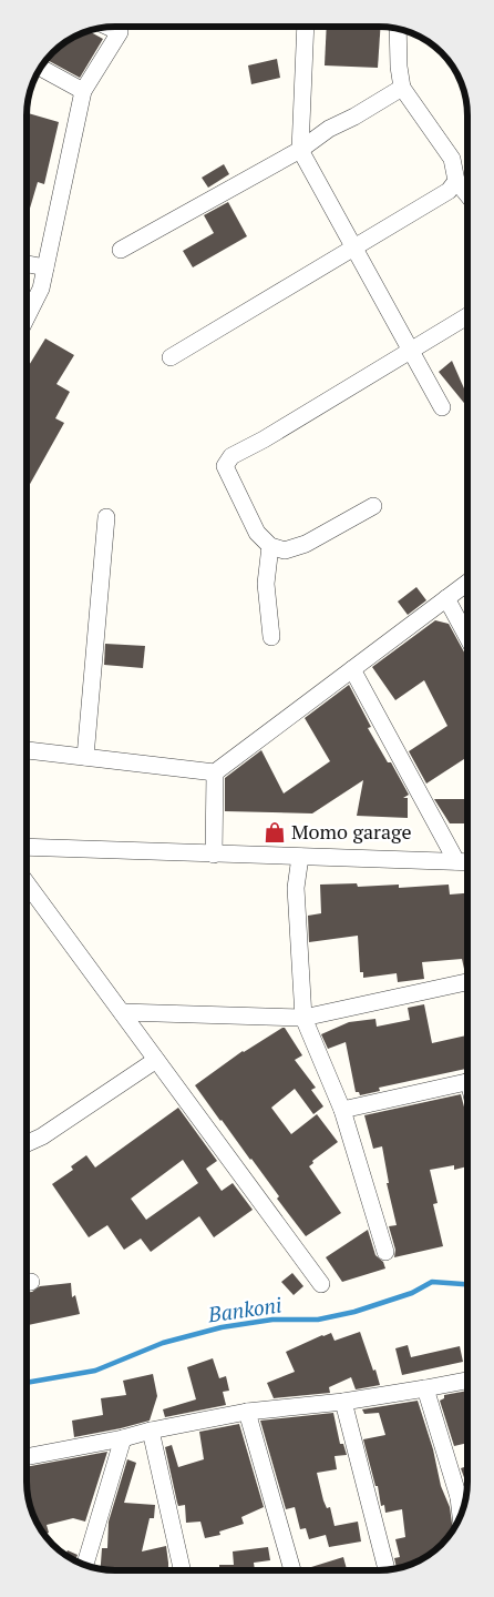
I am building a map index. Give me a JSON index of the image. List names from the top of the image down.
{
  "water": ["Bankoni"],
  "places": {
    "shop": ["Momo garage"]
  }
}
